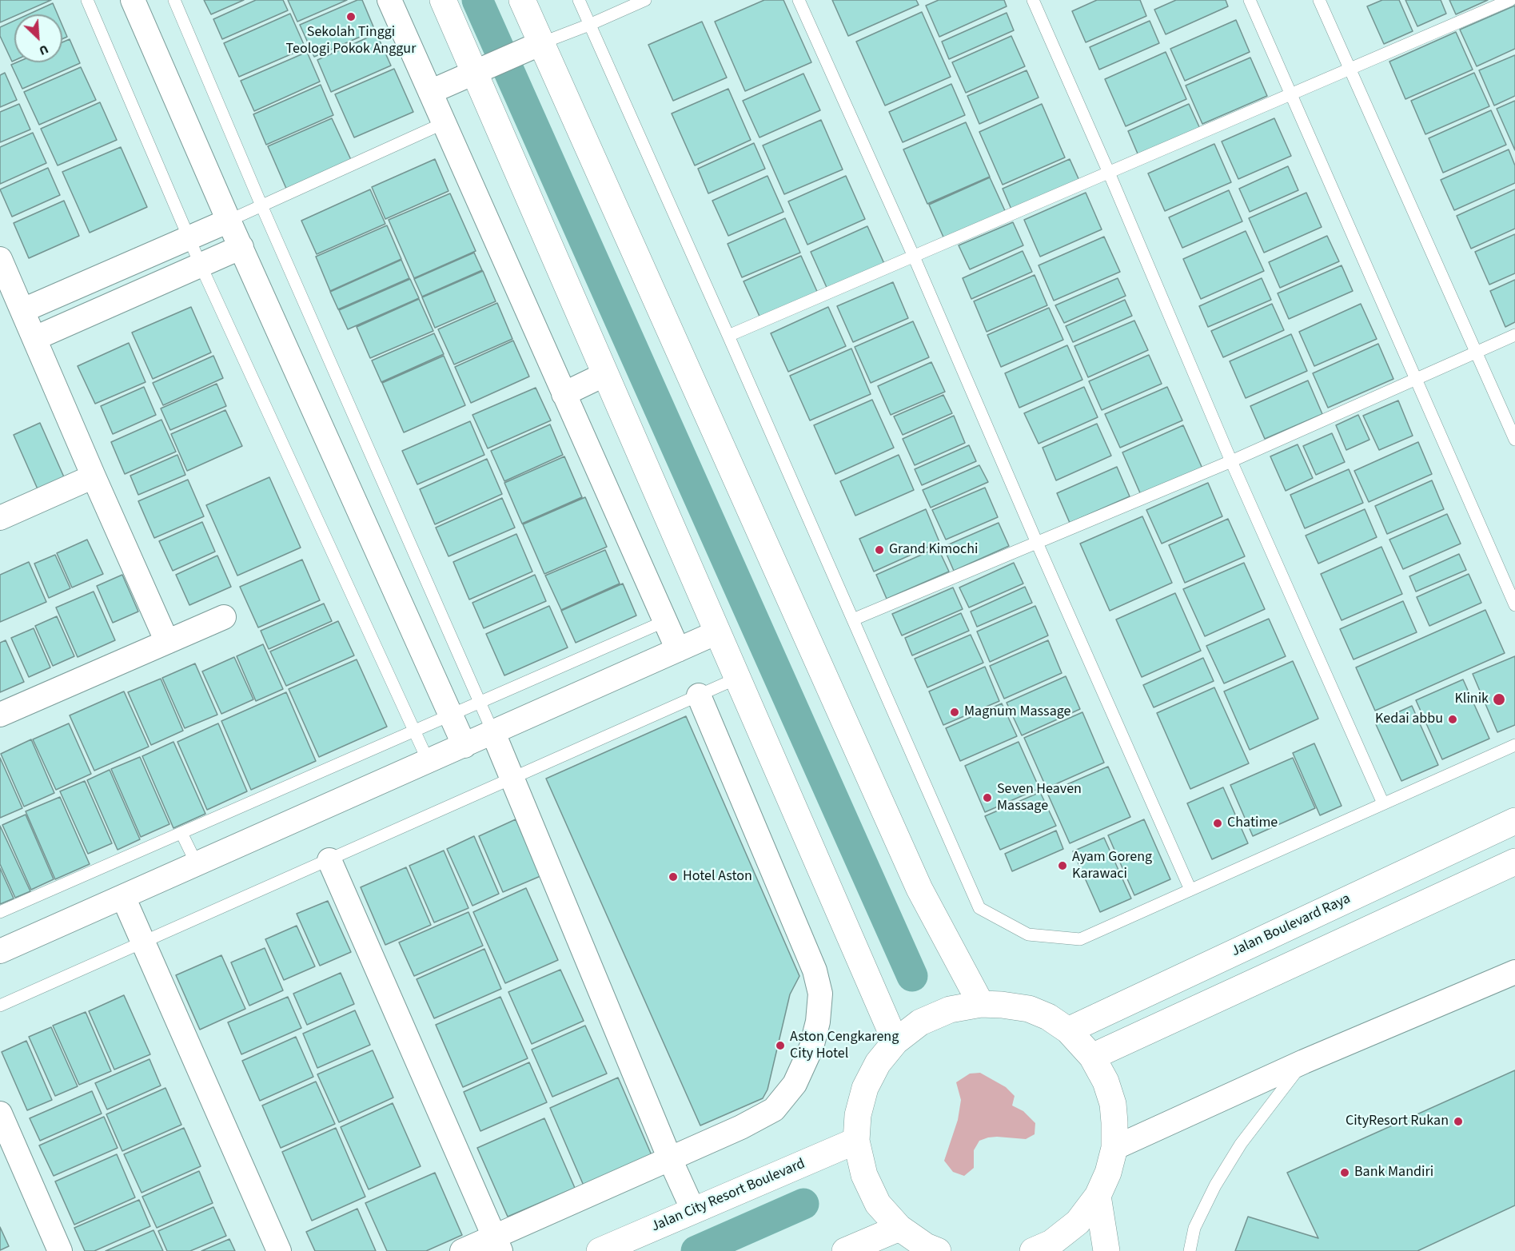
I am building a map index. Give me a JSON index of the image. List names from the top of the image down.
{
  "streets": {
    "street": ["Jalan Boulevard Raya", "Jalan City Resort Boulevard"]
  },
  "places": [
    "Sekolah Tinggi Teologi Pokok Anggur",
    "Grand Kimochi",
    "Klinik",
    "Magnum Massage",
    "Kedai abbu",
    "Seven Heaven Massage",
    "Chatime",
    "Ayam Goreng Karawaci",
    "Hotel Aston",
    "Aston Cengkareng City Hotel",
    "CityResort Rukan",
    "Bank Mandiri"
  ],
  "north": "bottom right"
}
